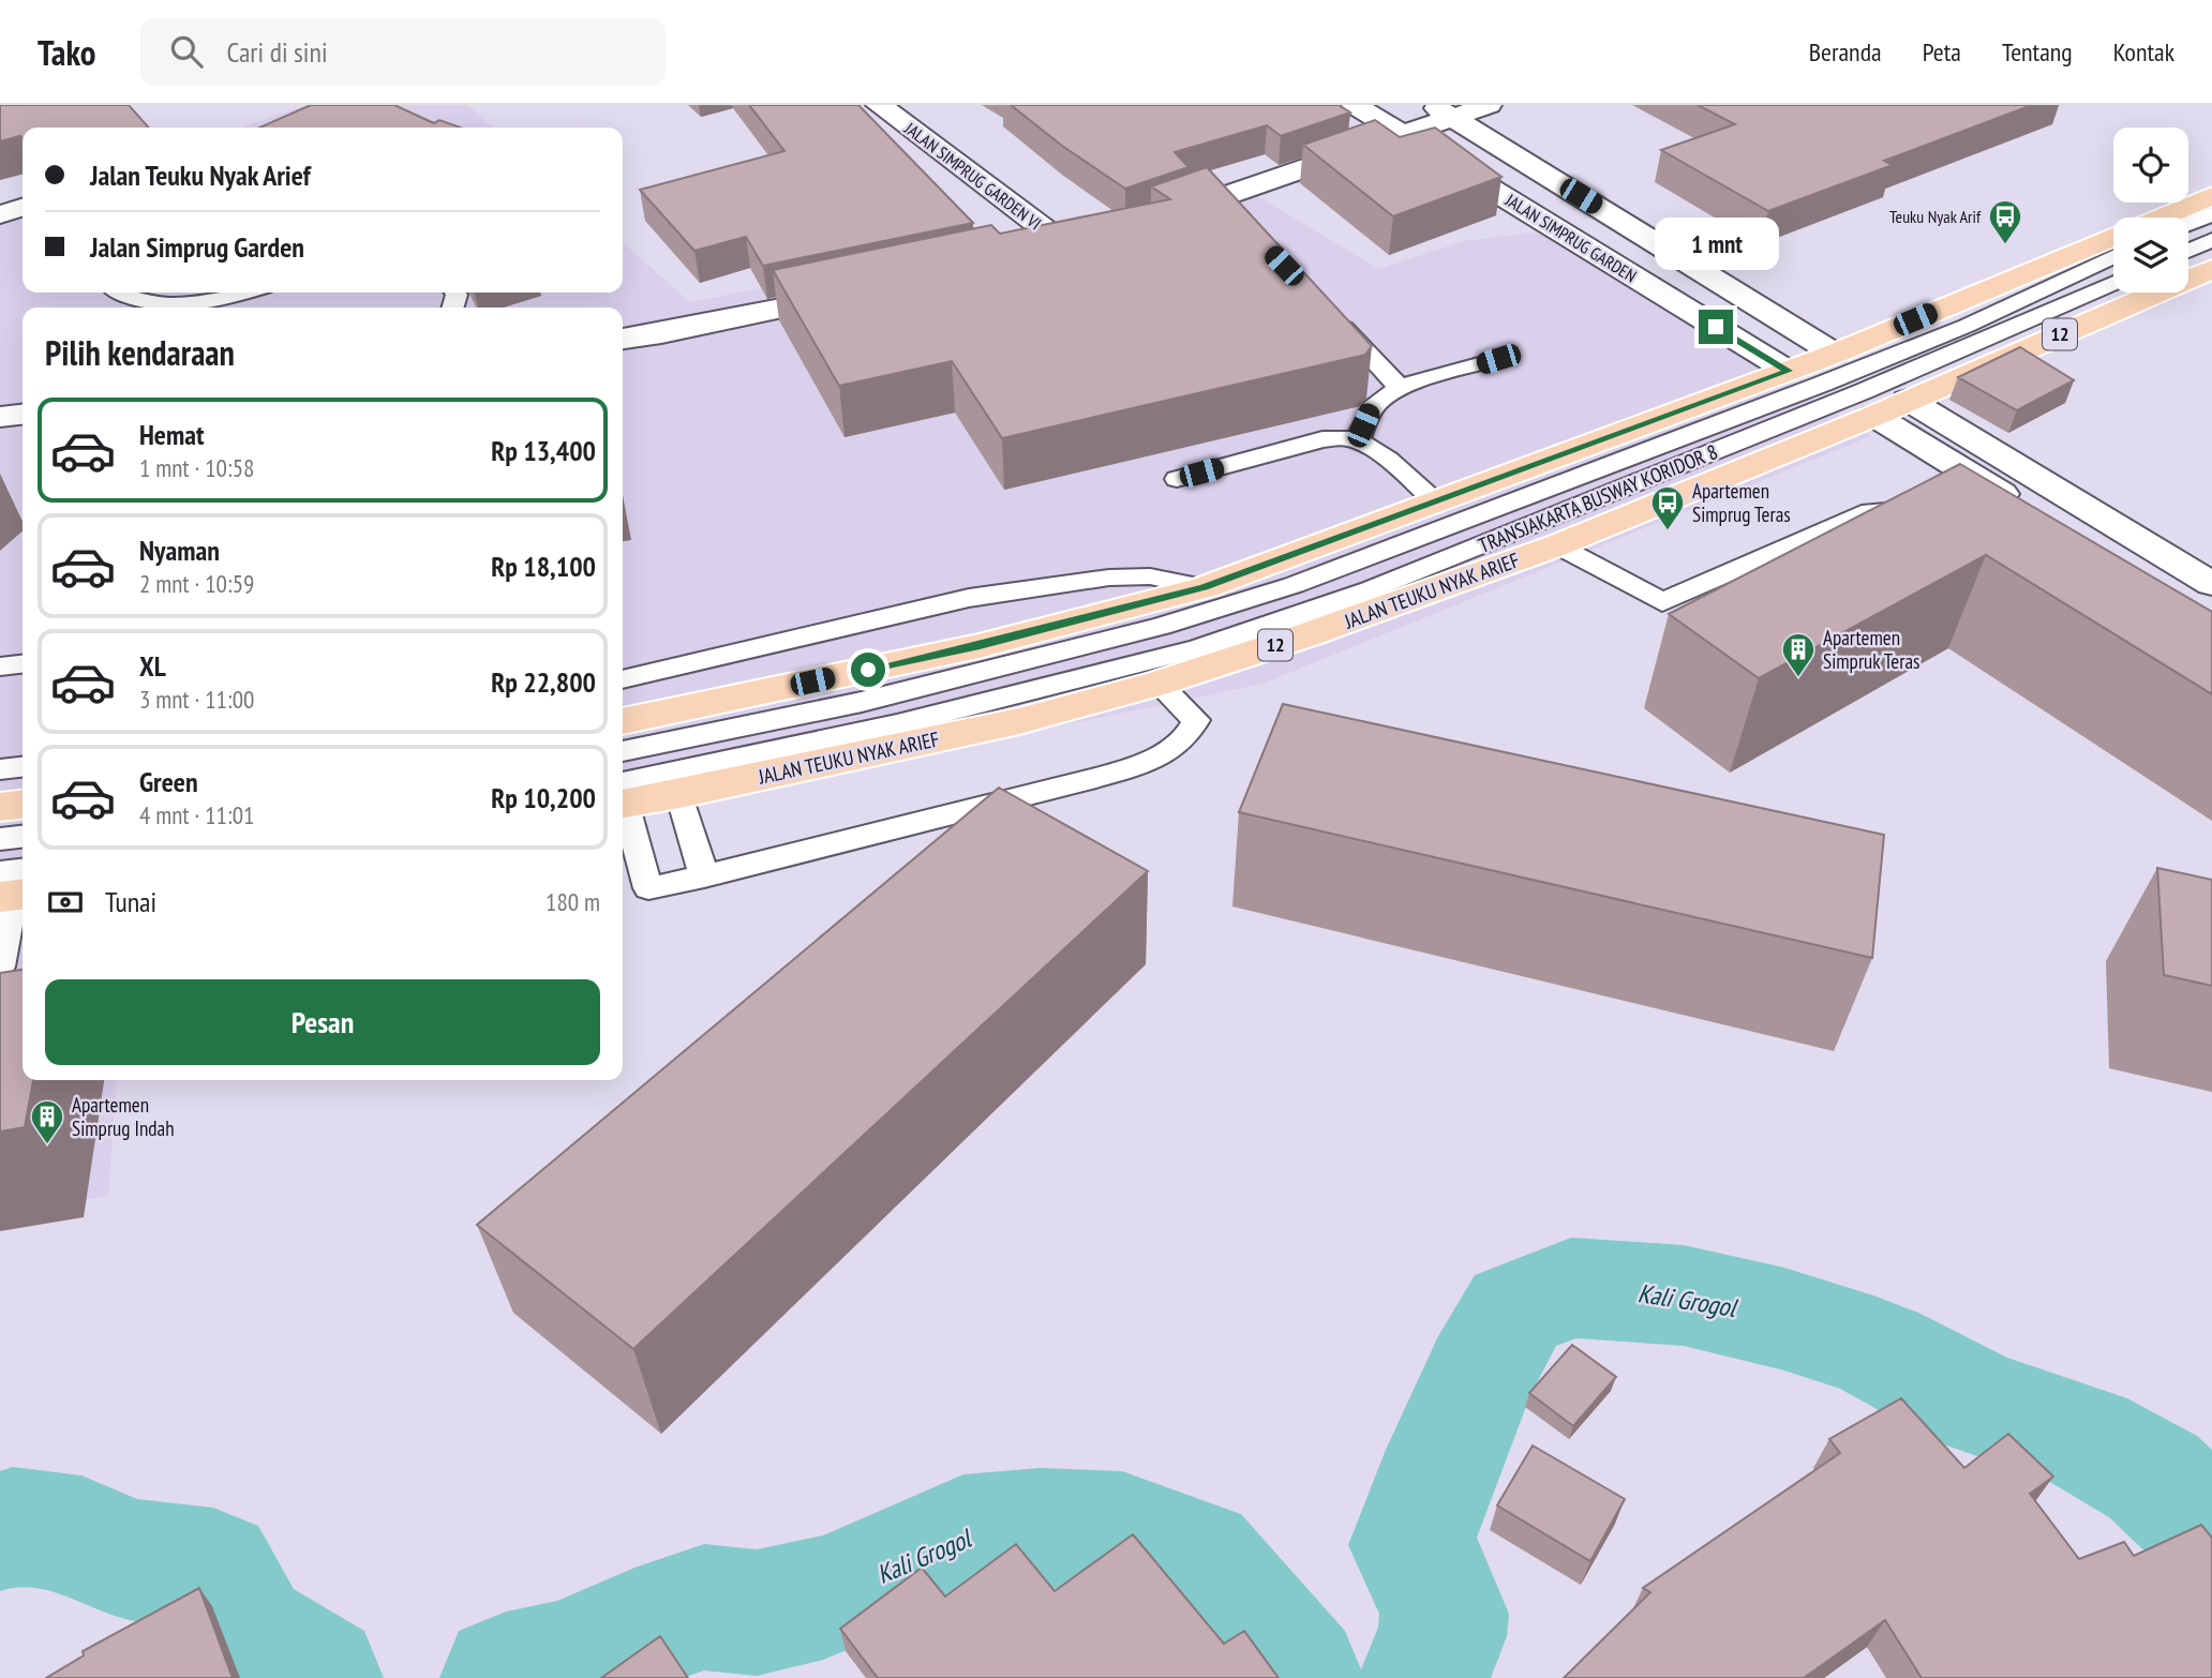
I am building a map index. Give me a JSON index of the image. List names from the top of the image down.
{
  "streets": {
    "highway": ["12", "JALAN TEUKU NYAK ARIEF"],
    "street": ["JALAN SIMPRUG GARDEN VI", "JALAN SIMPRUG GARDEN"],
    "lane": ["TRANSJAKARTA BUSWAY KORIDOR 8"]
  },
  "water": ["Kali Grogol"],
  "places": {
    "bus stop": ["Teuku Nyak Arif", "Apartemen Simprug Teras"],
    "building": ["Apartemen Simpruk Teras", "Apartemen Simprug Indah"]
  },
  "page": {
    "header": "Tako",
    "search": "Cari di sini",
    "nav": [
      "Beranda",
      "Peta",
      "Tentang",
      "Kontak"
    ],
    "banner": ["Jalan Teuku Nyak Arief", "Jalan Simprug Garden"],
    "bubble": "1 mnt",
    "heading": "Pilih kendaraan",
    "list": [
      {
        "name": "Hemat",
        "note": "1 mnt · 10:58",
        "value": "Rp 13,400"
      },
      {
        "name": "Nyaman",
        "note": "2 mnt · 10:59",
        "value": "Rp 18,100"
      },
      {
        "name": "XL",
        "note": "3 mnt · 11:00",
        "value": "Rp 22,800"
      },
      {
        "name": "Green",
        "note": "4 mnt · 11:01",
        "value": "Rp 10,200"
      }
    ],
    "pay": ["Tunai", "180 m"],
    "buttons": "Pesan"
  }
}
